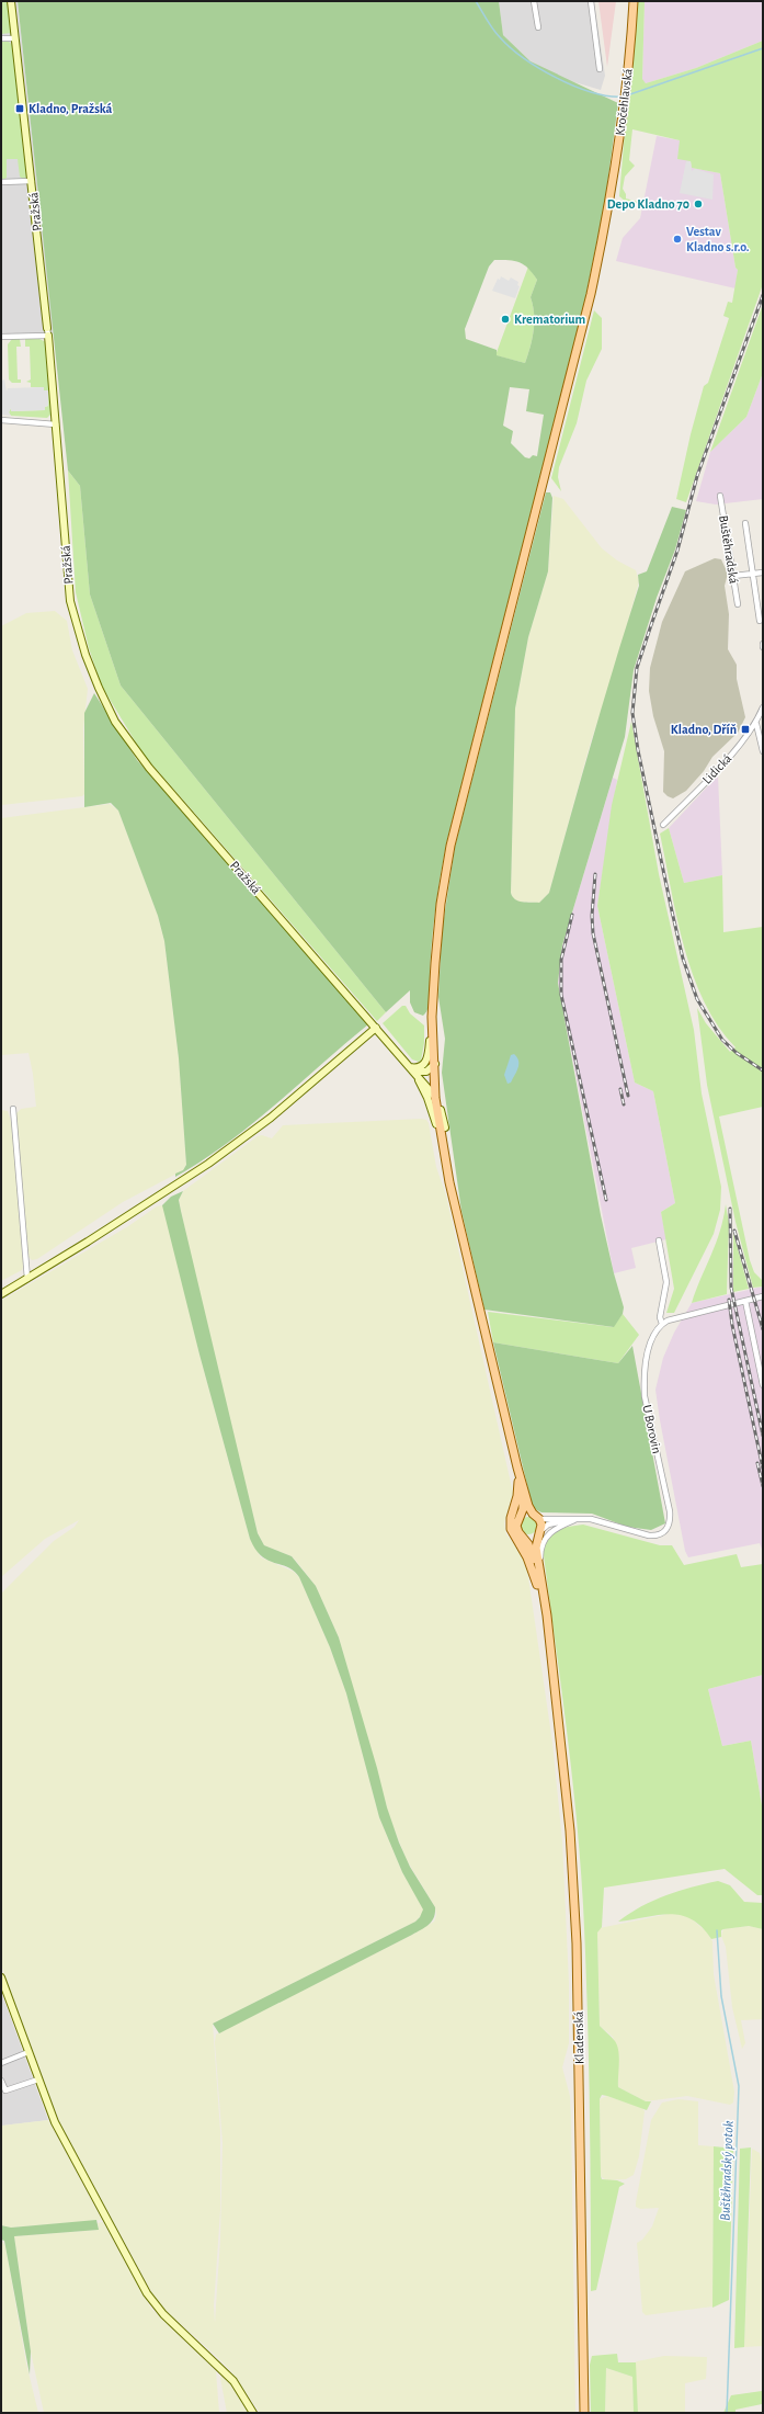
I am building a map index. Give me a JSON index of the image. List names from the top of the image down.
{
  "streets": {
    "main road": ["Kročehlavská", "Kladenská"],
    "street": [
      "Pražská",
      "Buštěhradská",
      "Lidická",
      "U Borovin"
    ]
  },
  "water": ["Buštěhradský potok"],
  "places": {
    "transit": ["Kladno, Pražská", "Kladno, Dříň"],
    "other": ["Depo Kladno 70", "Vestav Kladno s.r.o.", "Krematorium"]
  }
}
